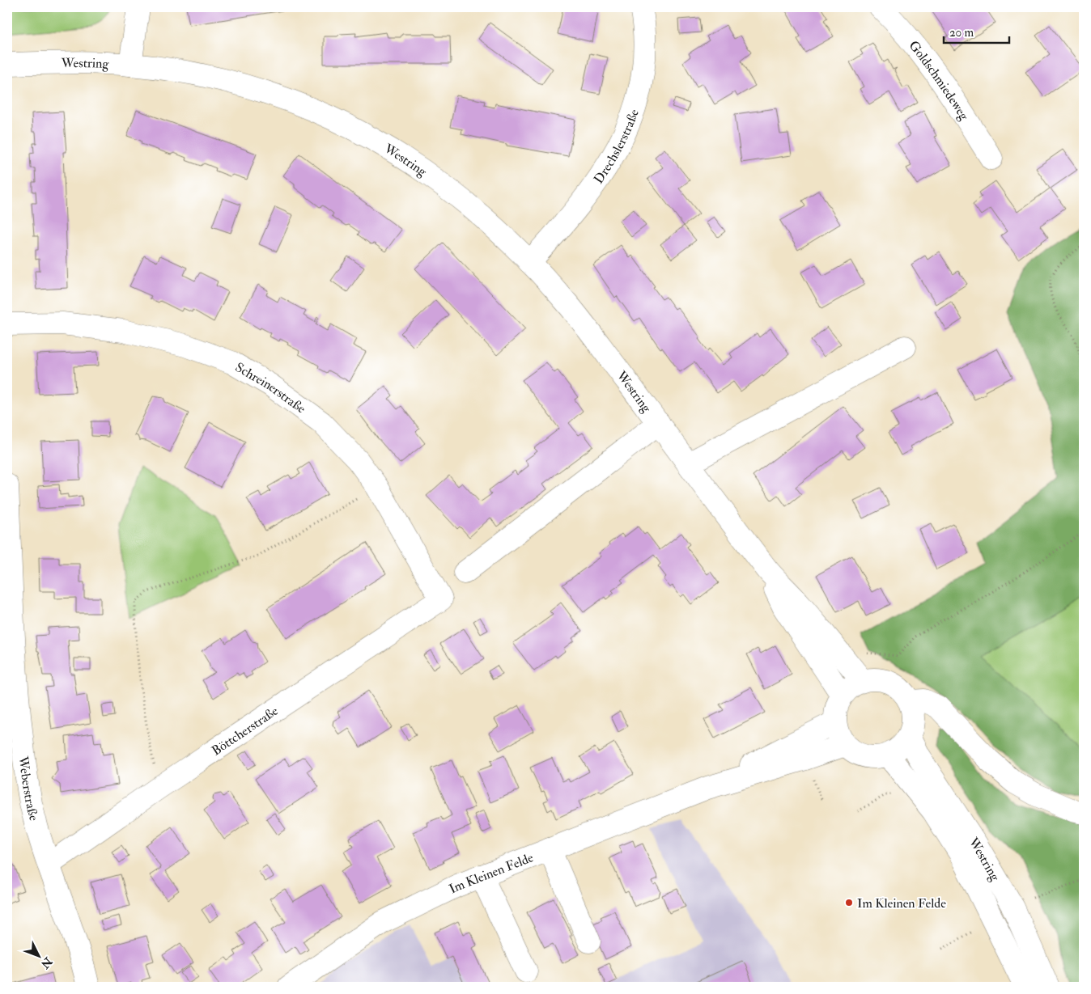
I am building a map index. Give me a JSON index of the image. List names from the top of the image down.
{
  "streets": {
    "street": [
      "Westring",
      "Goldschmiedeweg",
      "Drechslerstraße",
      "Schreinerstraße",
      "Böttcherstraße",
      "Weberstraße",
      "Im Kleinen Felde"
    ]
  },
  "crossings": [
    ["Westring", "Drechslerstraße"],
    ["Westring", "Im Kleinen Felde"],
    ["Schreinerstraße", "Böttcherstraße"],
    ["Böttcherstraße", "Weberstraße"]
  ],
  "places": ["Im Kleinen Felde"],
  "scale_bar": "20 m",
  "north": "bottom right"
}
